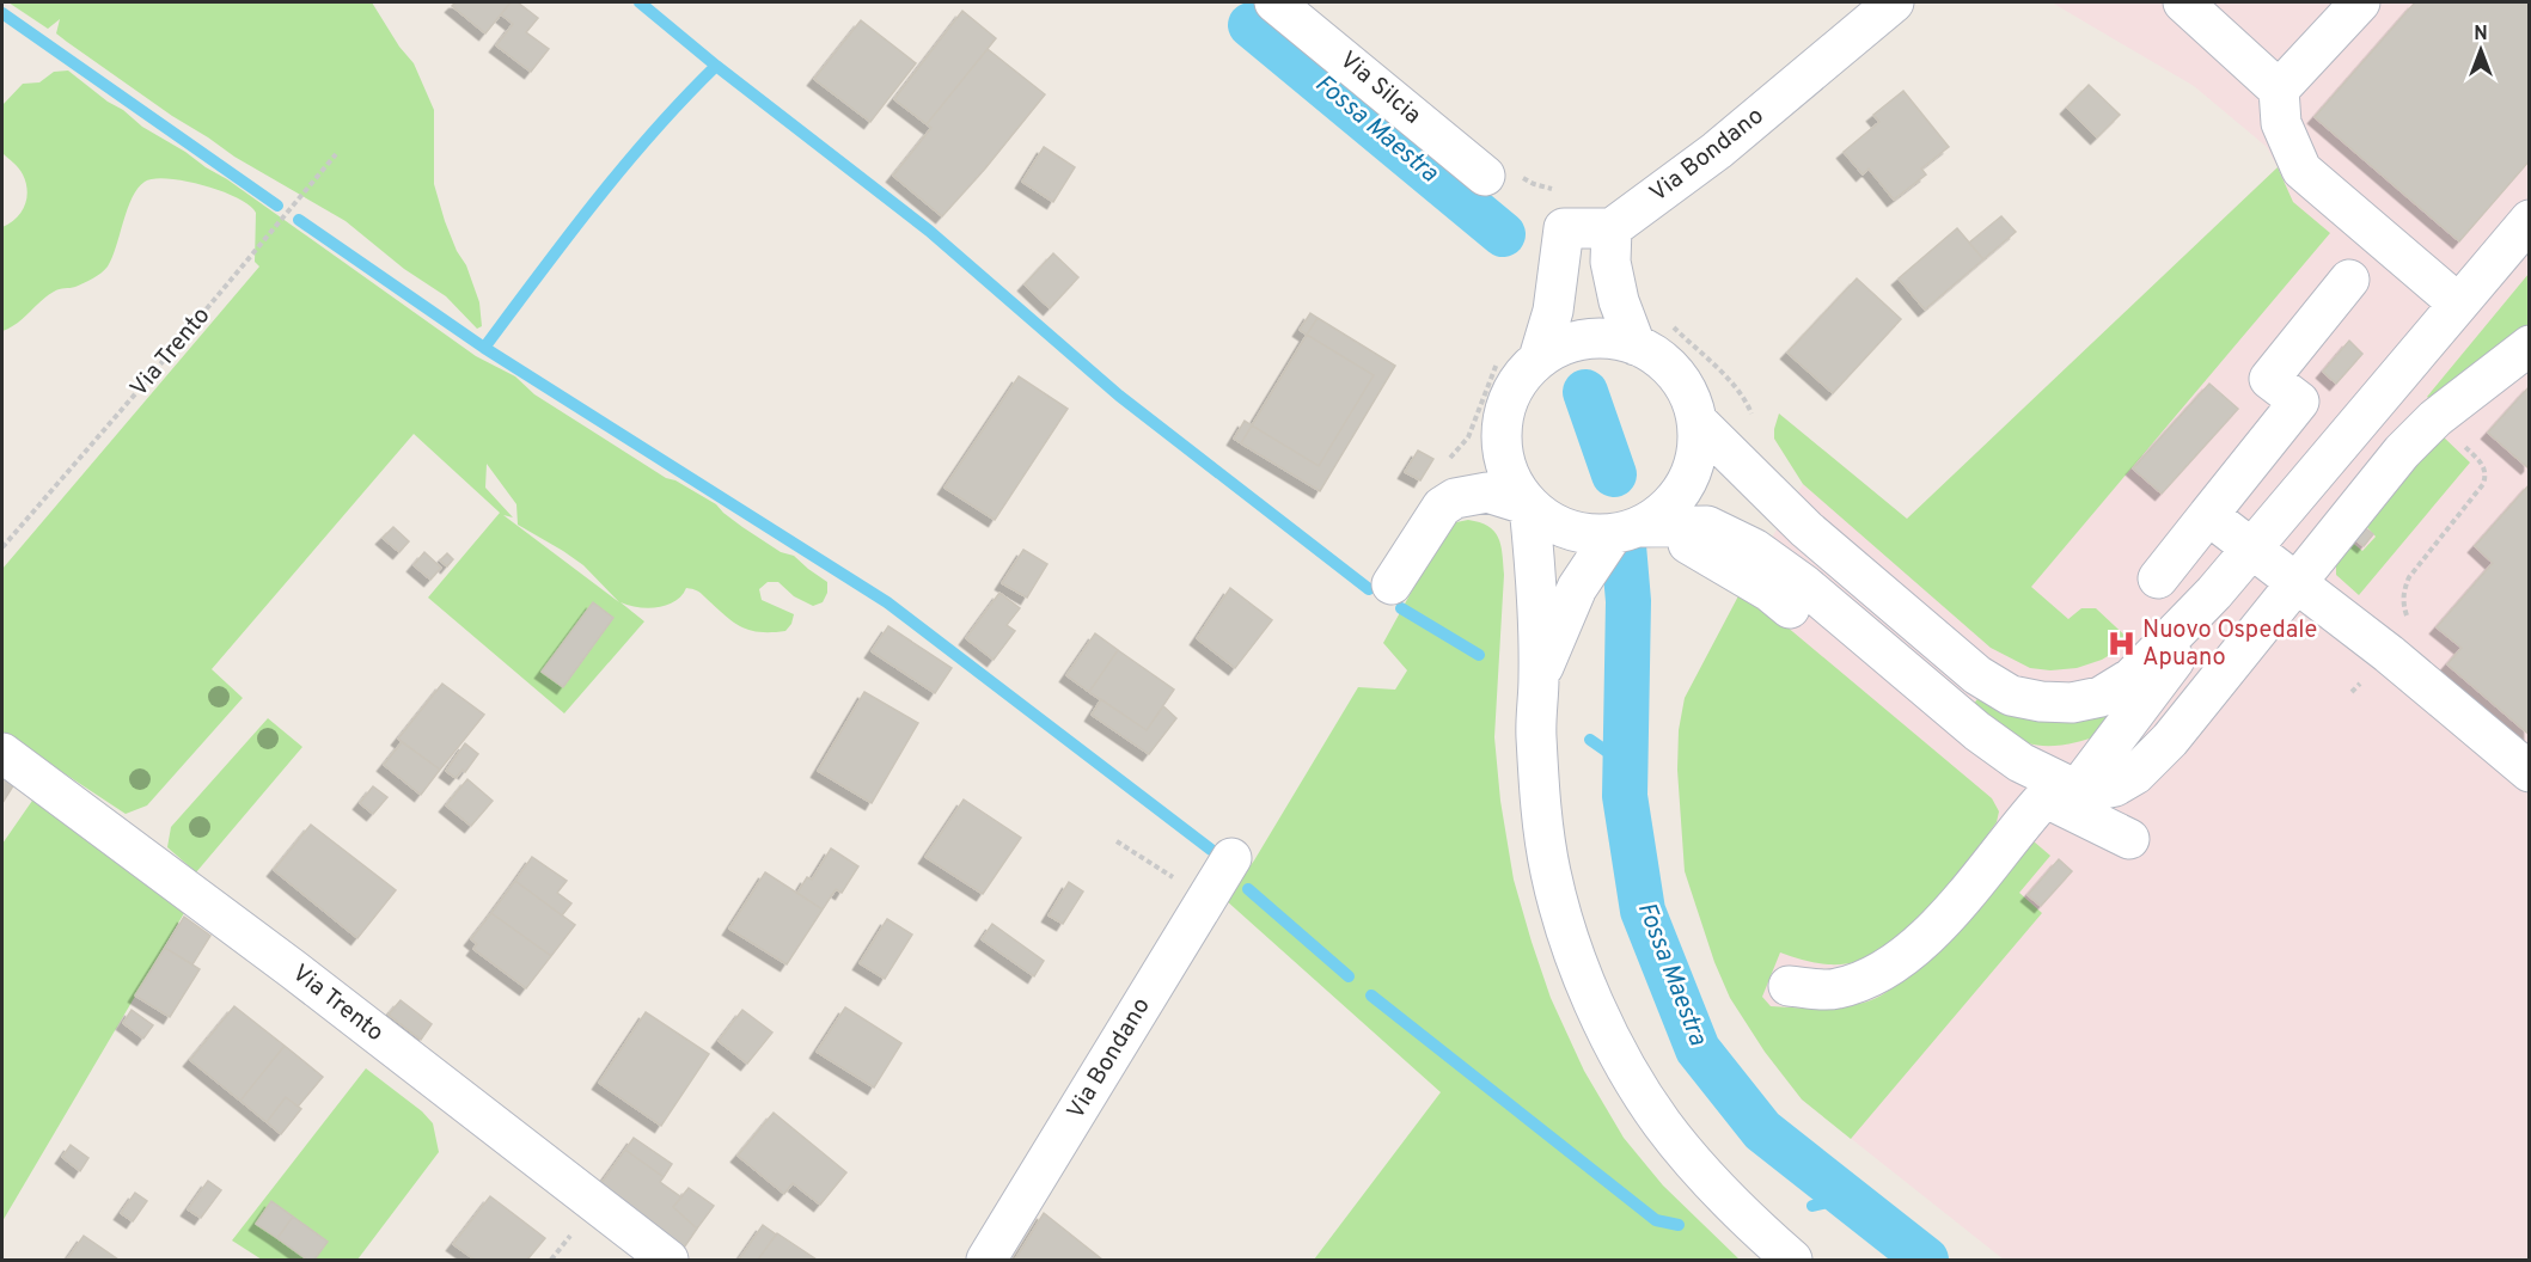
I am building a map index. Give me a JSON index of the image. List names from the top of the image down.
{
  "streets": {
    "street": ["Via Silcia", "Via Bondano", "Via Trento"]
  },
  "water": ["Fossa Maestra"],
  "places": {
    "hospital": ["Nuovo Ospedale Apuano"]
  },
  "north": "top"
}
